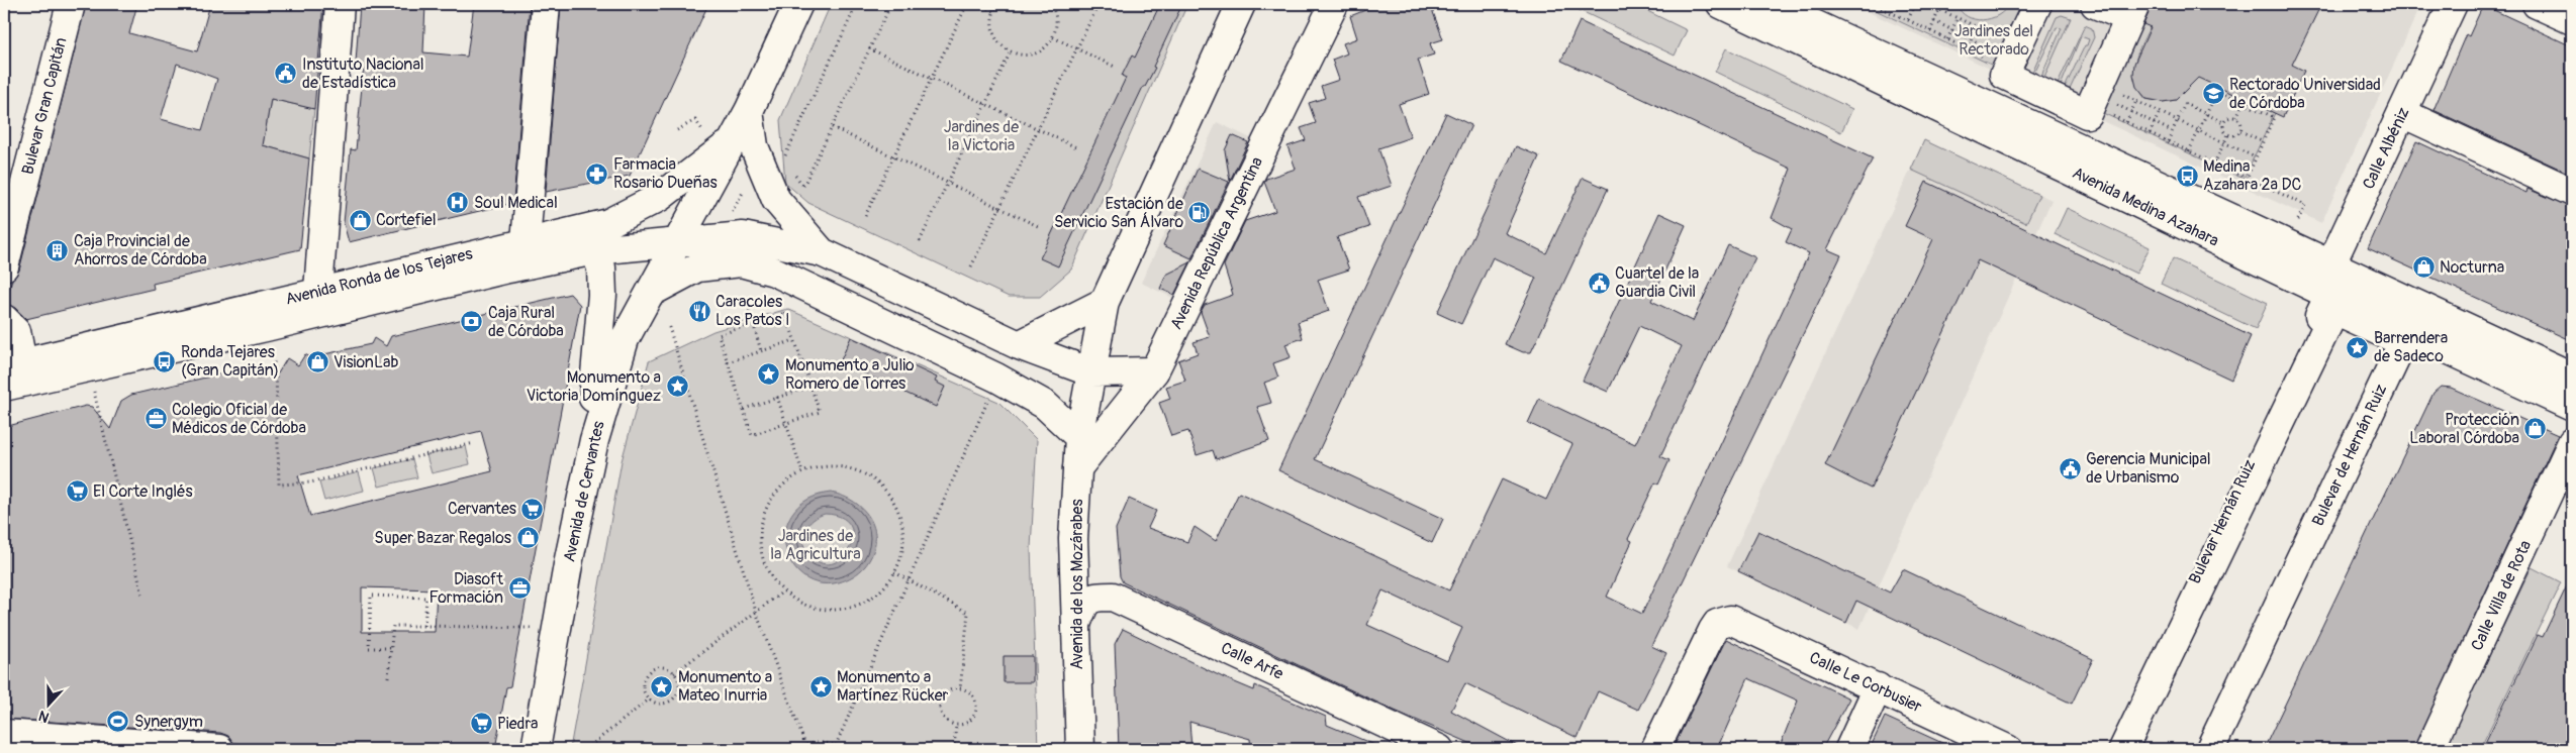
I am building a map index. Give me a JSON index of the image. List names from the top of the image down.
{
  "streets": {
    "main road": [
      "Bulevar Gran Capitán",
      "Calle Albéniz",
      "Avenida Medina Azahara",
      "Avenida República Argentina",
      "Avenida Ronda de los Tejares",
      "Bulevar de Hernán Ruiz",
      "Avenida de Cervantes",
      "Bulevar Hernán Ruiz",
      "Avenida de los Mozárabes",
      "Calle Villa de Rota",
      "Calle Arfe",
      "Calle Le Corbusier"
    ]
  },
  "crossings": [
    ["Calle Albéniz", "Avenida Medina Azahara"],
    ["Calle Albéniz", "Bulevar Hernán Ruiz"],
    ["Avenida Medina Azahara", "Bulevar Hernán Ruiz"],
    ["Avenida República Argentina", "Avenida de los Mozárabes"],
    ["Avenida Ronda de los Tejares", "Avenida de Cervantes"],
    ["Avenida de los Mozárabes", "Calle Arfe"]
  ],
  "parks": ["Jardines del Rectorado", "Jardines de la Victoria", "Jardines de la Agricultura"],
  "places": {
    "public building": ["Instituto Nacional de Estadística", "Cuartel de la Guardia Civil", "Gerencia Municipal de Urbanismo"],
    "school or university": ["Rectorado Universidad de Córdoba"],
    "pharmacy": ["Farmacia Rosario Dueñas"],
    "bus stop": ["Medina Azahara 2ª DC", "Ronda Tejares (Gran Capitán)"],
    "hospital": ["Soul Medical"],
    "fuel station": ["Estación de Servicio San Álvaro"],
    "shop": [
      "Cortefiel",
      "Nocturna",
      "VisionLab",
      "Protección Laboral Córdoba",
      "Super Bazar Regalos"
    ],
    "building": ["Caja Provincial de Ahorros de Córdoba"],
    "restaurant": ["Caracoles Los Patos I"],
    "bank": ["Caja Rural de Córdoba"],
    "place": [
      "Barrendera de Sadeco",
      "Monumento a Julio Romero de Torres",
      "Monumento a Victoria Domínguez",
      "Monumento a Mateo Inurria",
      "Monumento a Martínez Rücker"
    ],
    "office": ["Colegio Oficial de Médicos de Córdoba", "Diasoft Formación"],
    "supermarket": ["El Corte Inglés", "Cervantes", "Piedra"],
    "sports": ["Synergym"]
  },
  "north": "bottom"
}
